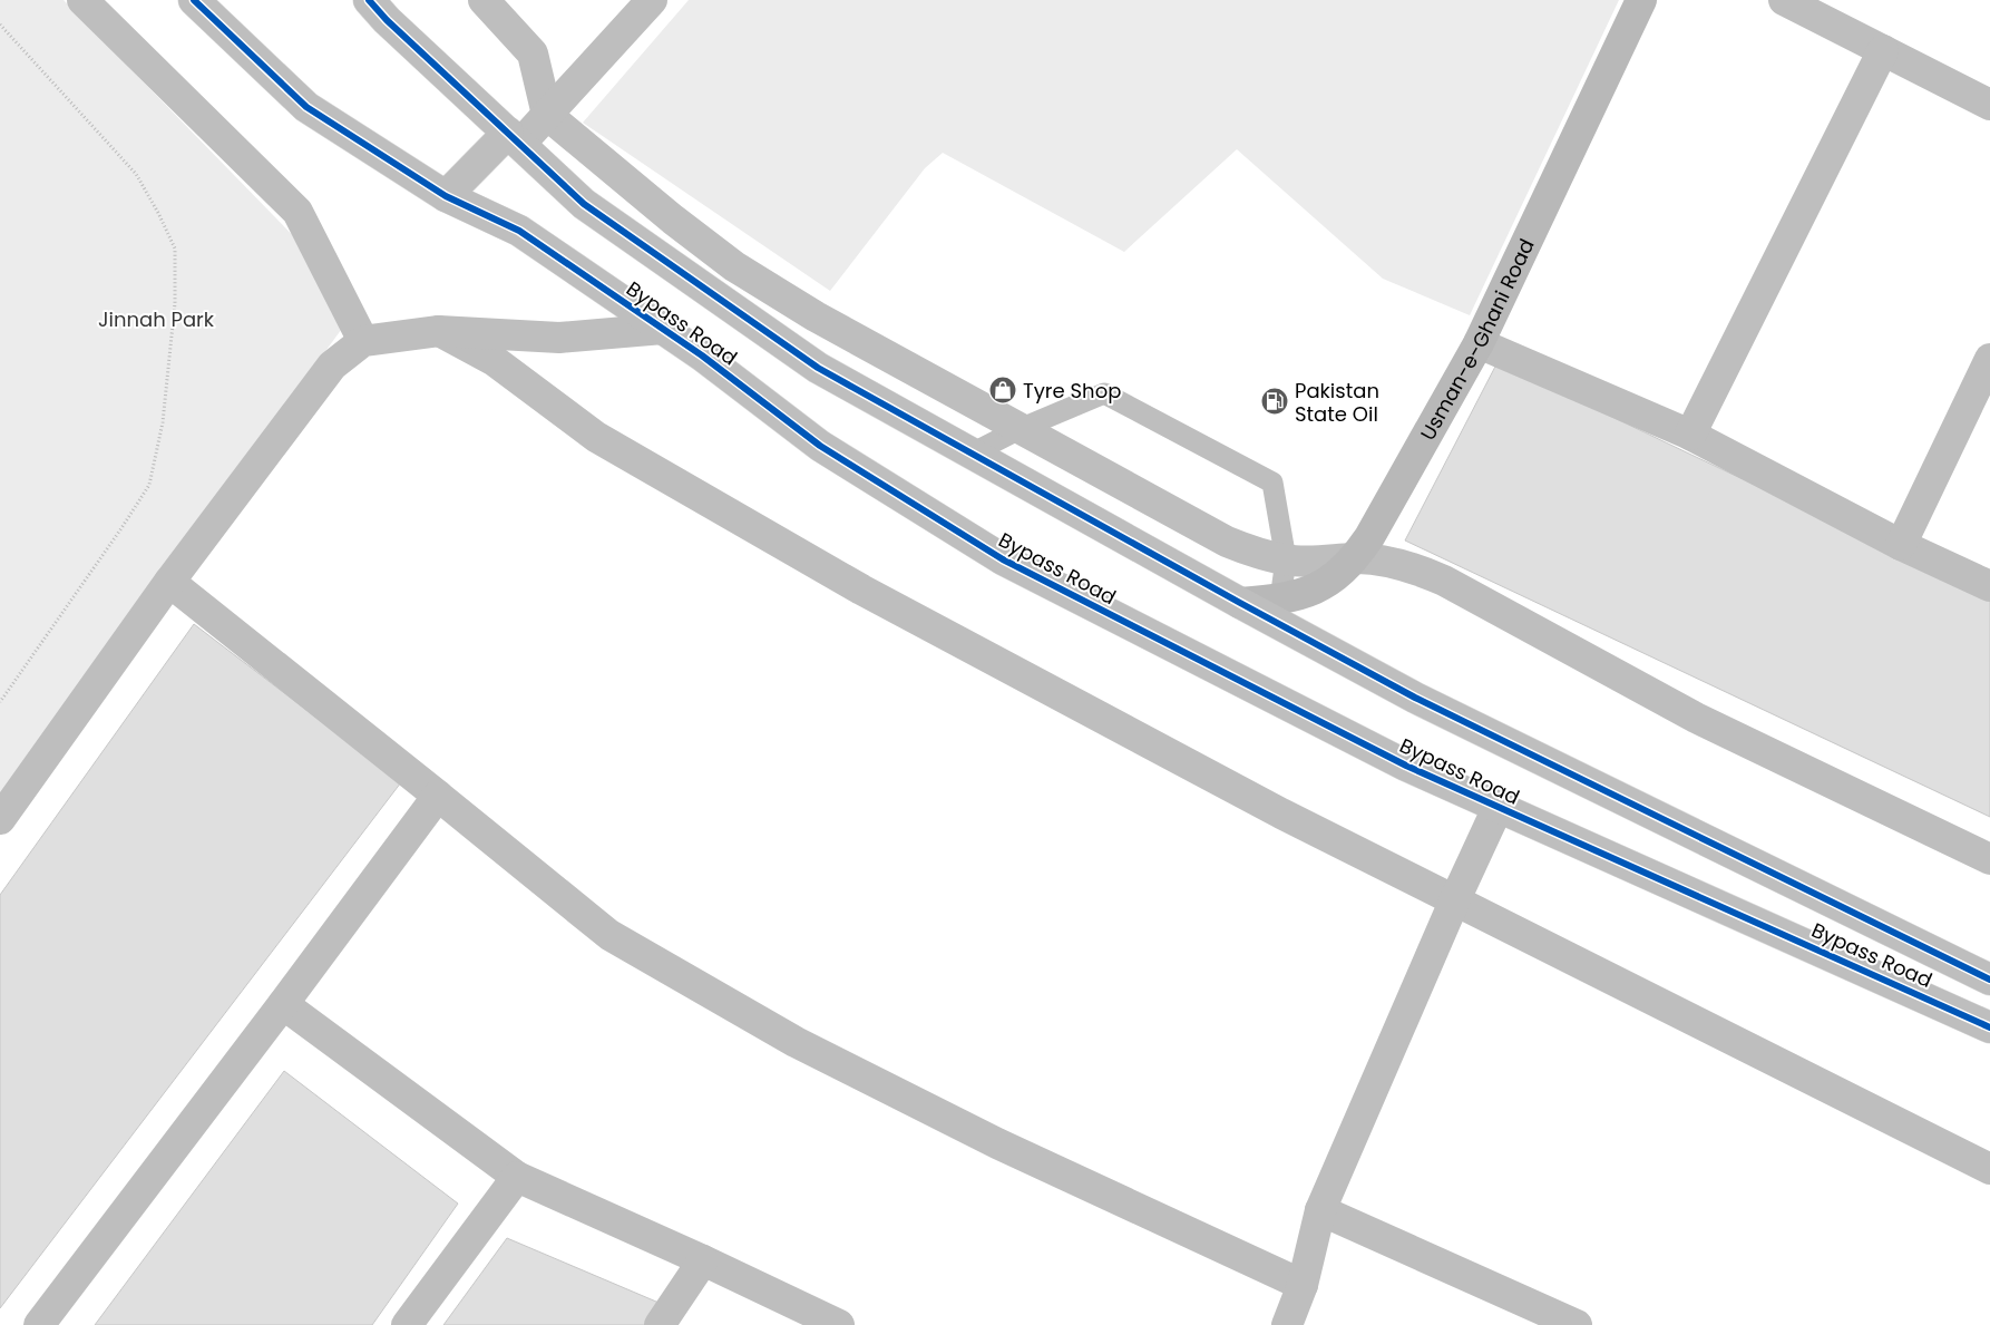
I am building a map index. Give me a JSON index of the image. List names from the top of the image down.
{
  "streets": {
    "main road": ["Usman-e-Ghani Road"],
    "street": ["Bypass Road"]
  },
  "parks": ["Jinnah Park"],
  "places": {
    "shop": ["Tyre Shop"],
    "fuel station": ["Pakistan State Oil"]
  }
}
